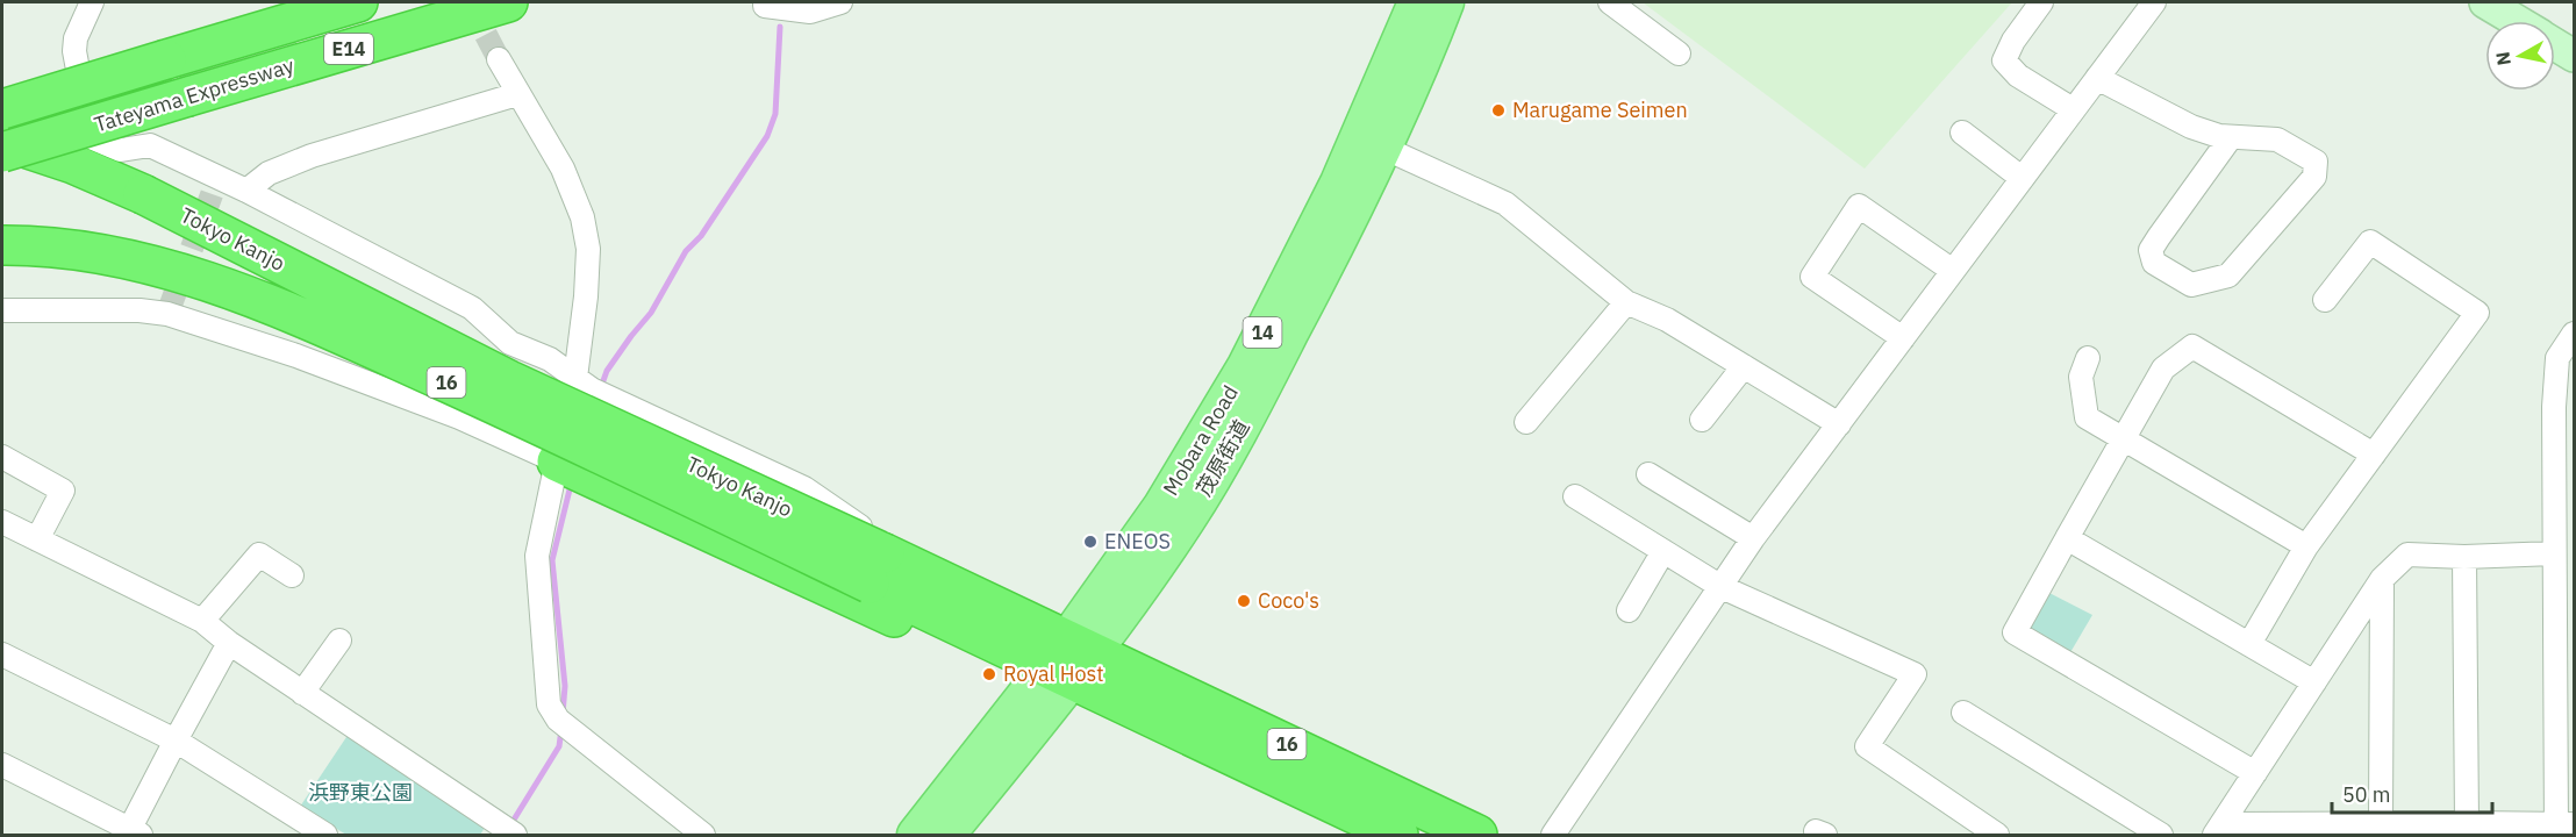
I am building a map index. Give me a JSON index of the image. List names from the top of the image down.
{
  "streets": {
    "highway": [
      "E14",
      "Tateyama Expressway",
      "Tokyo Kanjo",
      "16"
    ],
    "main road": ["14", "Mobara Road", "茂原街道"]
  },
  "crossings": [
    ["Tokyo Kanjo", "16"],
    ["Tokyo Kanjo", "Mobara Road"],
    ["Tokyo Kanjo", "茂原街道"],
    ["16", "Mobara Road"],
    ["16", "茂原街道"],
    ["Mobara Road", "茂原街道"]
  ],
  "parks": ["浜野東公園"],
  "places": [
    "Marugame Seimen",
    "ENEOS",
    "Coco's",
    "Royal Host"
  ],
  "scale_bar": "50 m",
  "north": "left"
}
